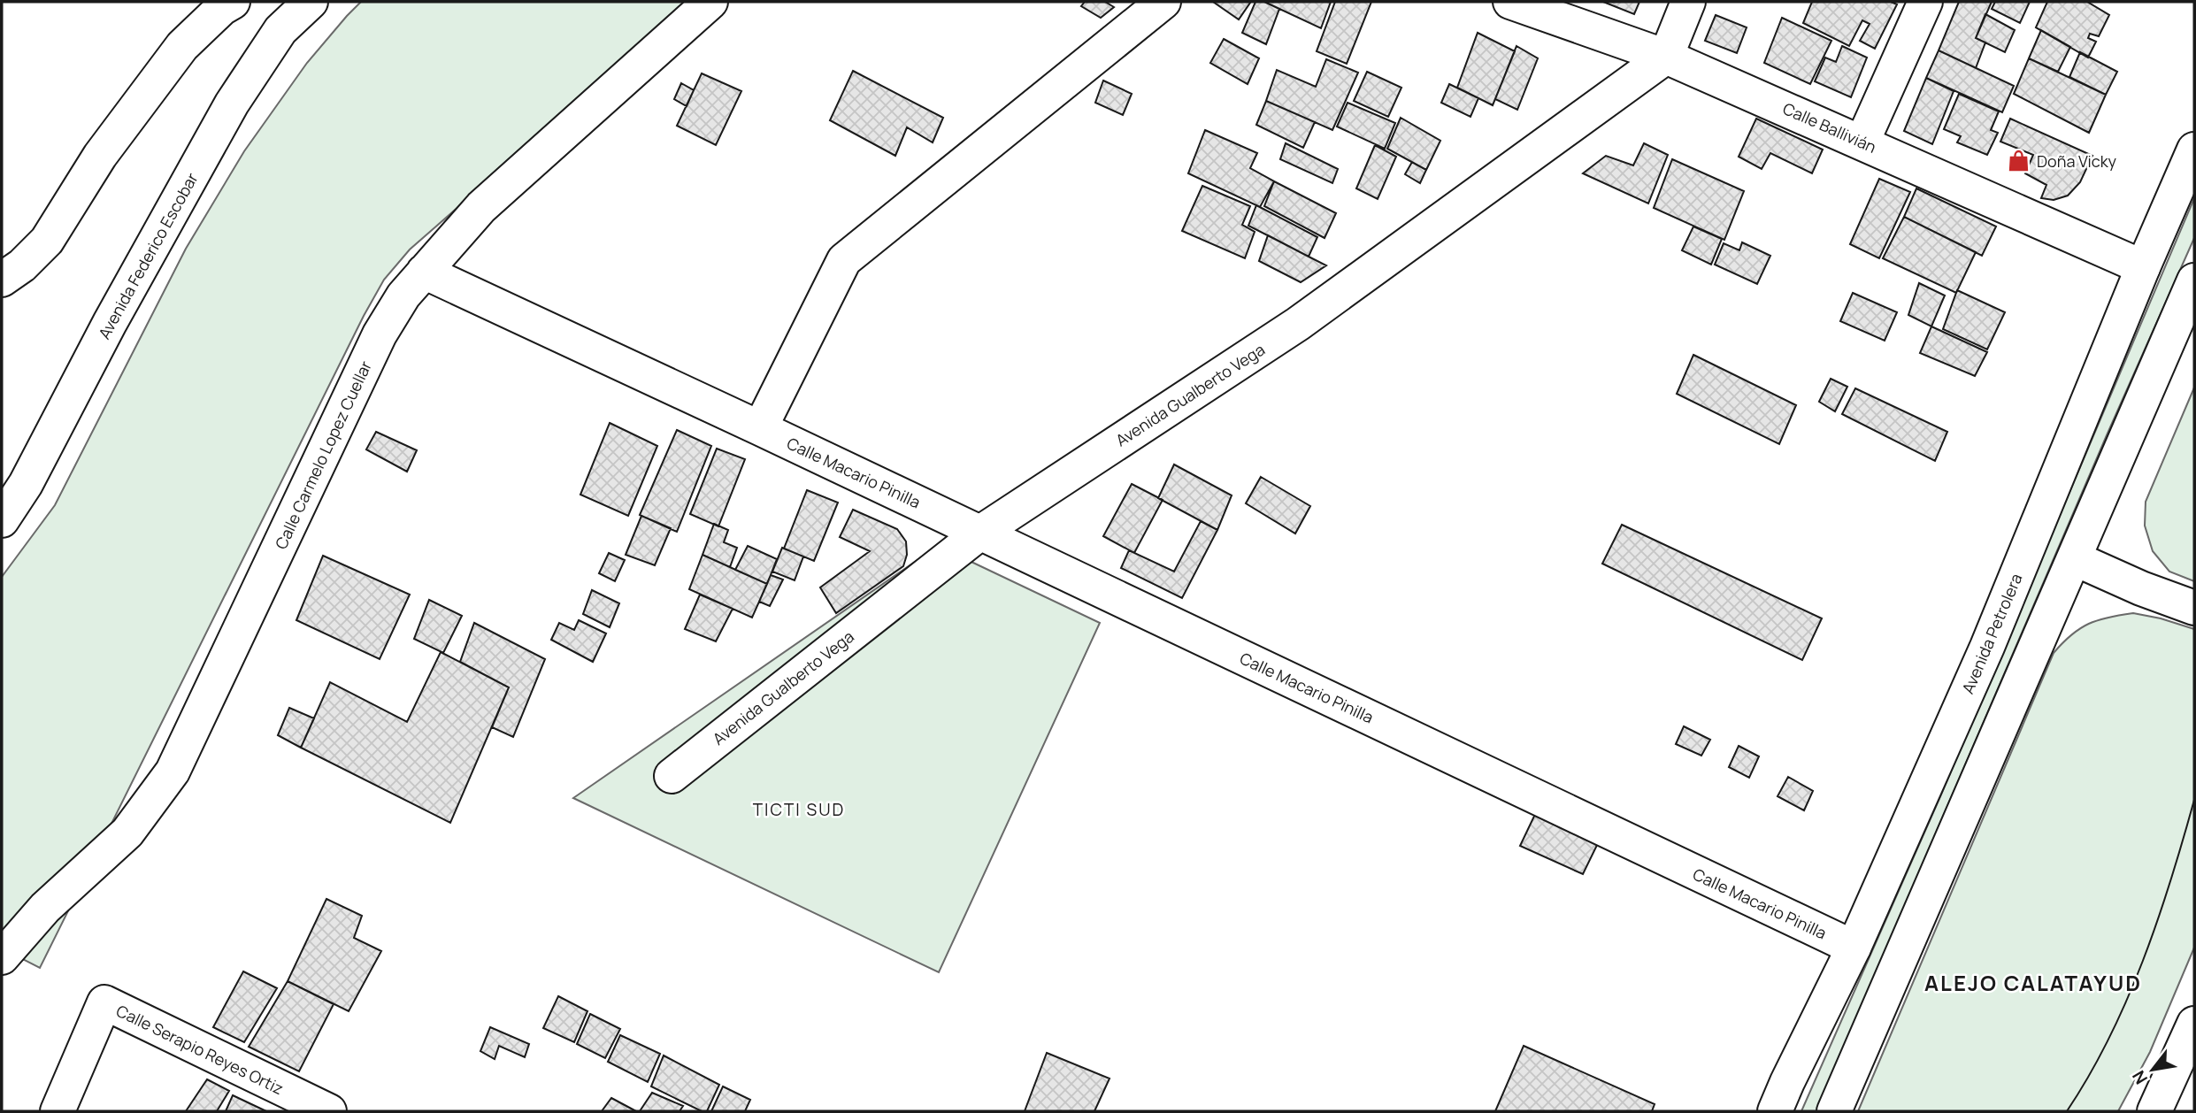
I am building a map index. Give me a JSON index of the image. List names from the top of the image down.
{
  "streets": {
    "main road": [
      "Calle Ballivián",
      "Avenida Federico Escobar",
      "Avenida Gualberto Vega",
      "Calle Carmelo Lopez Cuellar",
      "Calle Macario Pinilla",
      "Avenida Petrolera",
      "Calle Serapio Reyes Ortiz"
    ]
  },
  "crossings": [
    ["Calle Ballivián", "Avenida Gualberto Vega"],
    ["Calle Ballivián", "Avenida Petrolera"],
    ["Avenida Gualberto Vega", "Calle Macario Pinilla"],
    ["Calle Carmelo Lopez Cuellar", "Calle Macario Pinilla"],
    ["Calle Macario Pinilla", "Avenida Petrolera"]
  ],
  "districts": ["TICTI SUD", "ALEJO CALATAYUD"],
  "places": {
    "shop": ["Doña Vicky"]
  },
  "north": "bottom left"
}
